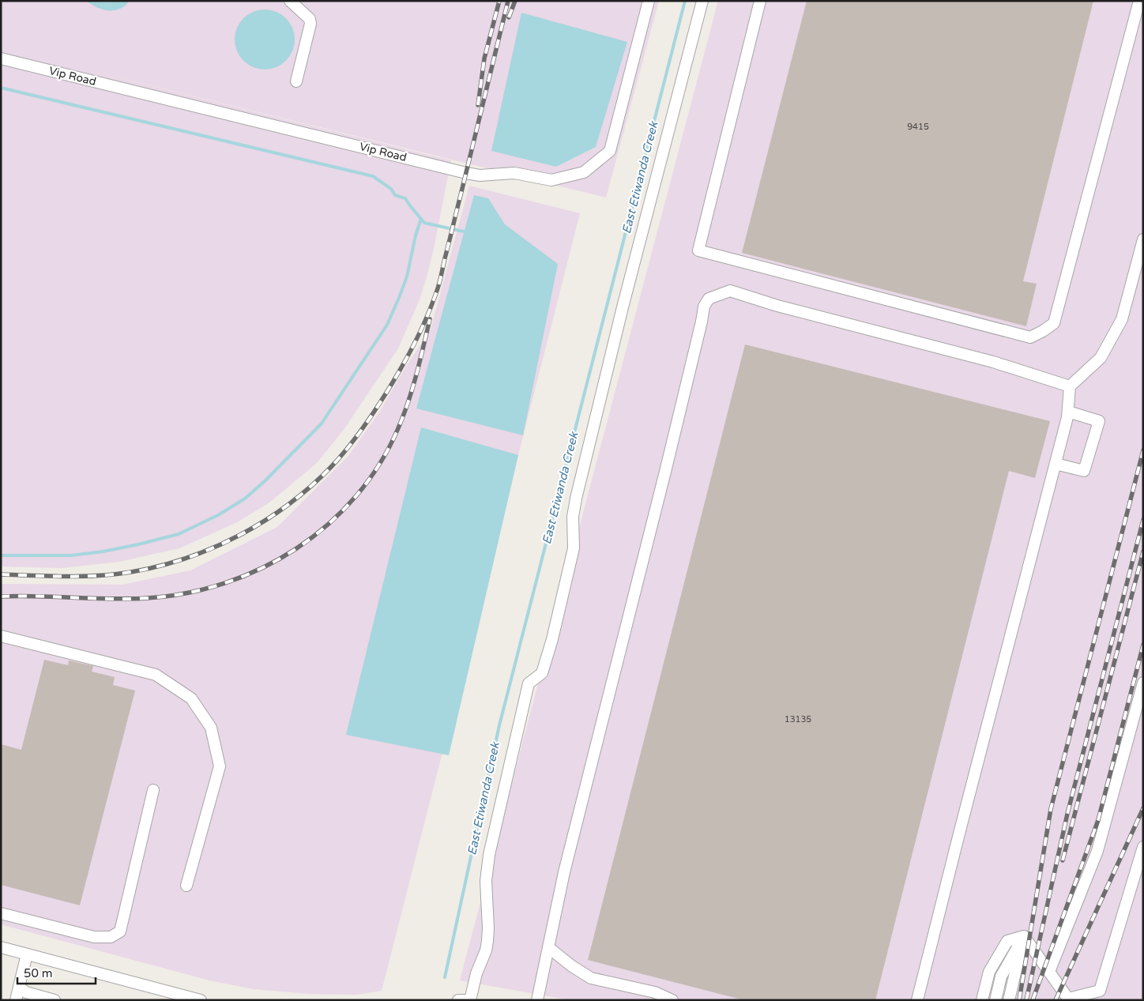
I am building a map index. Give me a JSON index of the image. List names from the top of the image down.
{
  "streets": {
    "street": ["Vip Road"]
  },
  "water": ["East Etiwanda Creek"],
  "house_numbers": ["9415", "13135"],
  "scale_bar": "50 m"
}
